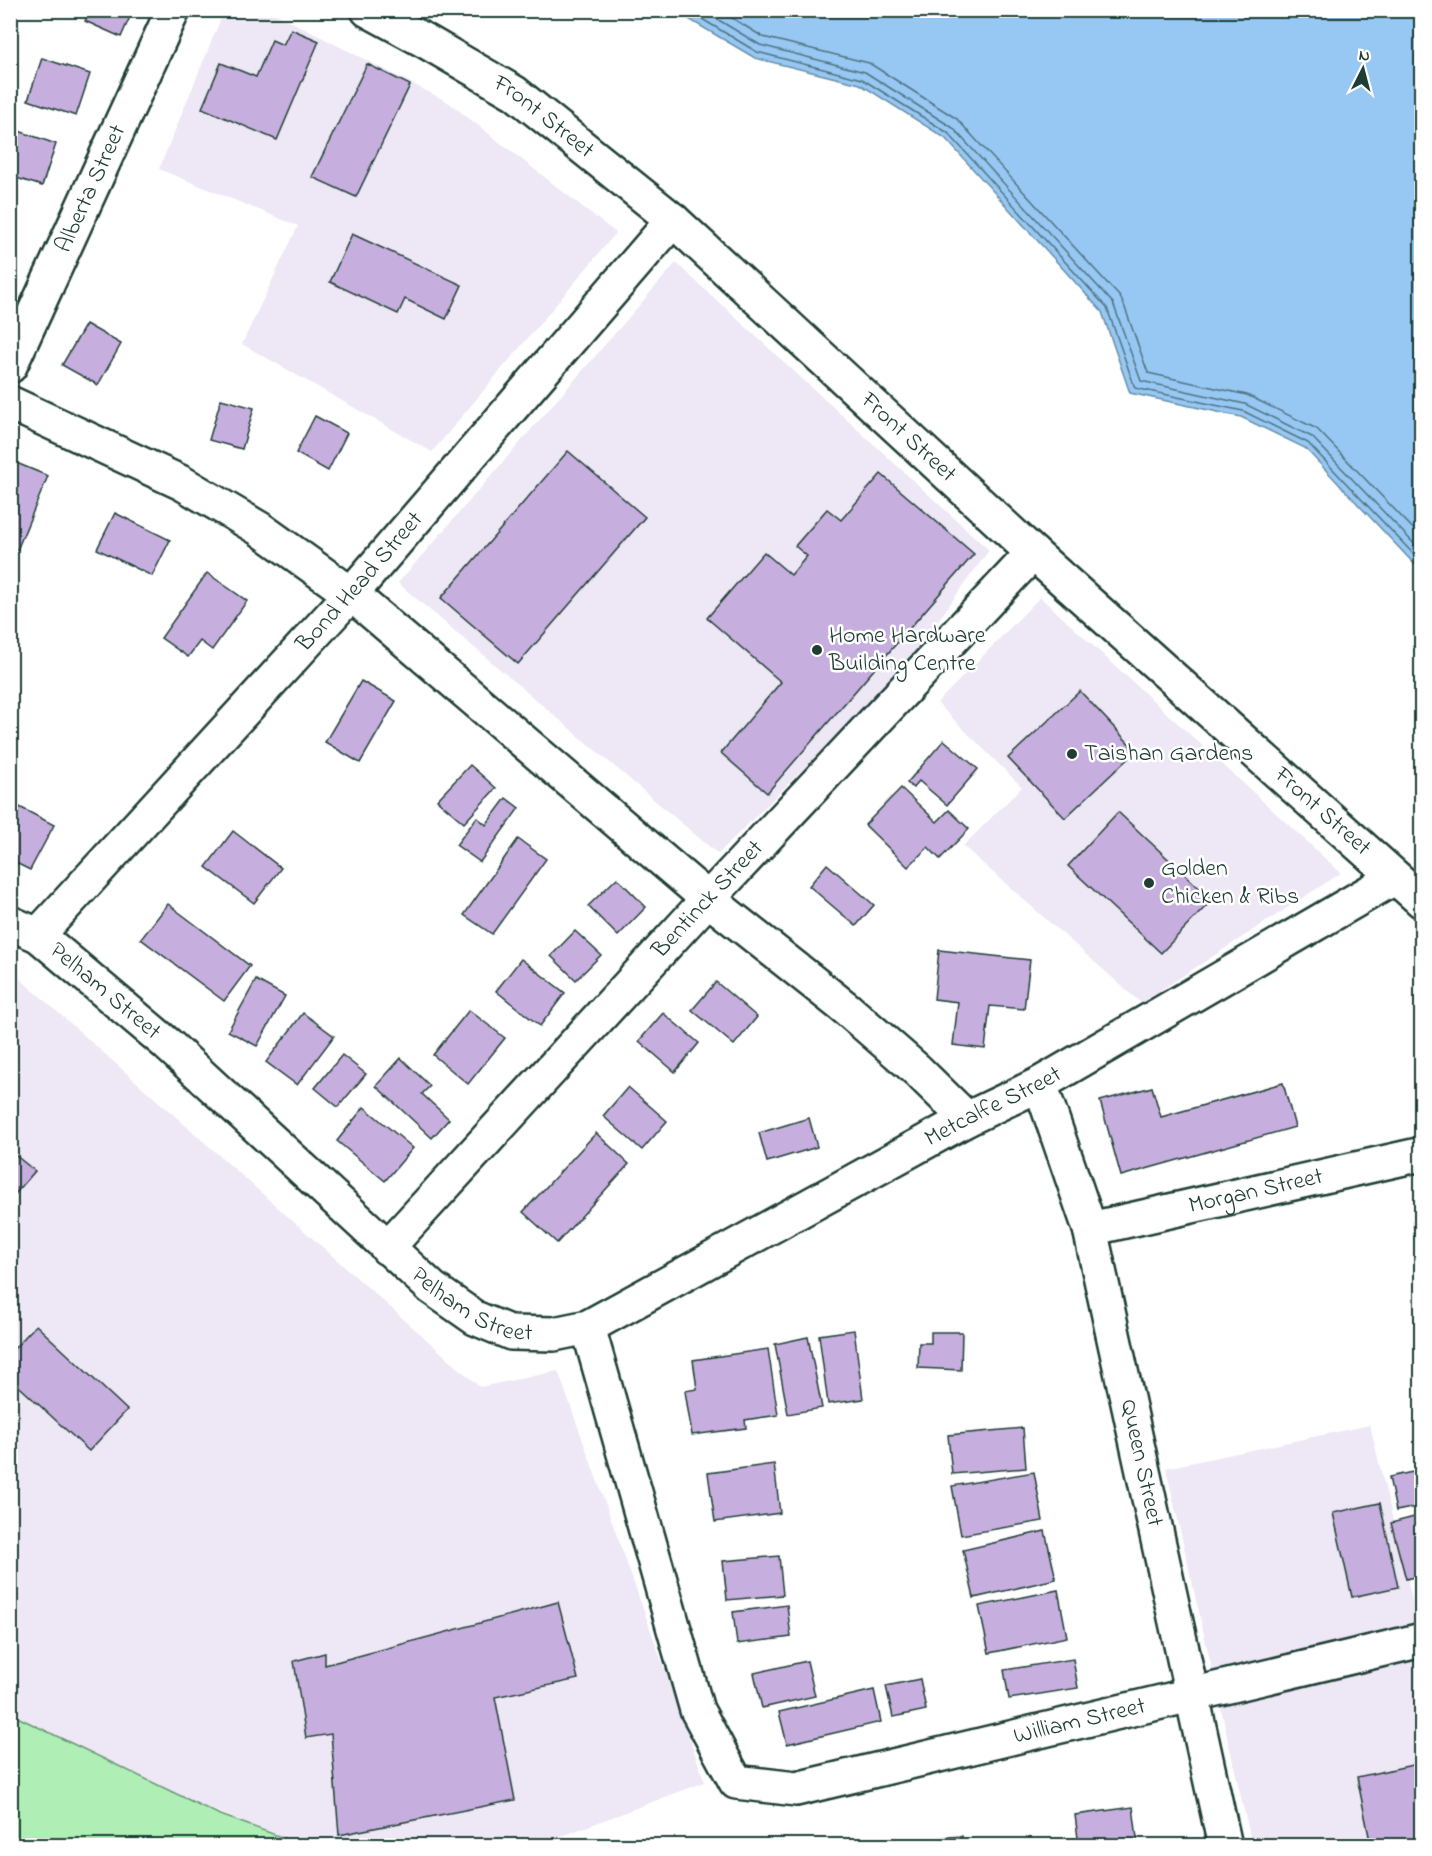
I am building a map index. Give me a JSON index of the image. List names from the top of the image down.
{
  "streets": {
    "street": [
      "Front Street",
      "Alberta Street",
      "Bond Head Street",
      "Bentinck Street",
      "Pelham Street",
      "Metcalfe Street",
      "Morgan Street",
      "Queen Street",
      "William Street"
    ]
  },
  "crossings": [
    ["Front Street", "Bond Head Street"],
    ["Front Street", "Bentinck Street"],
    ["Front Street", "Metcalfe Street"],
    ["Bond Head Street", "Pelham Street"],
    ["Bentinck Street", "Pelham Street"],
    ["Pelham Street", "Metcalfe Street"],
    ["Pelham Street", "William Street"],
    ["Metcalfe Street", "Queen Street"],
    ["Metcalfe Street", "William Street"],
    ["Morgan Street", "Queen Street"],
    ["Queen Street", "William Street"]
  ],
  "places": ["Home Hardware Building Centre", "Taishan Gardens", "Golden Chicken & Ribs"],
  "north": "top"
}
